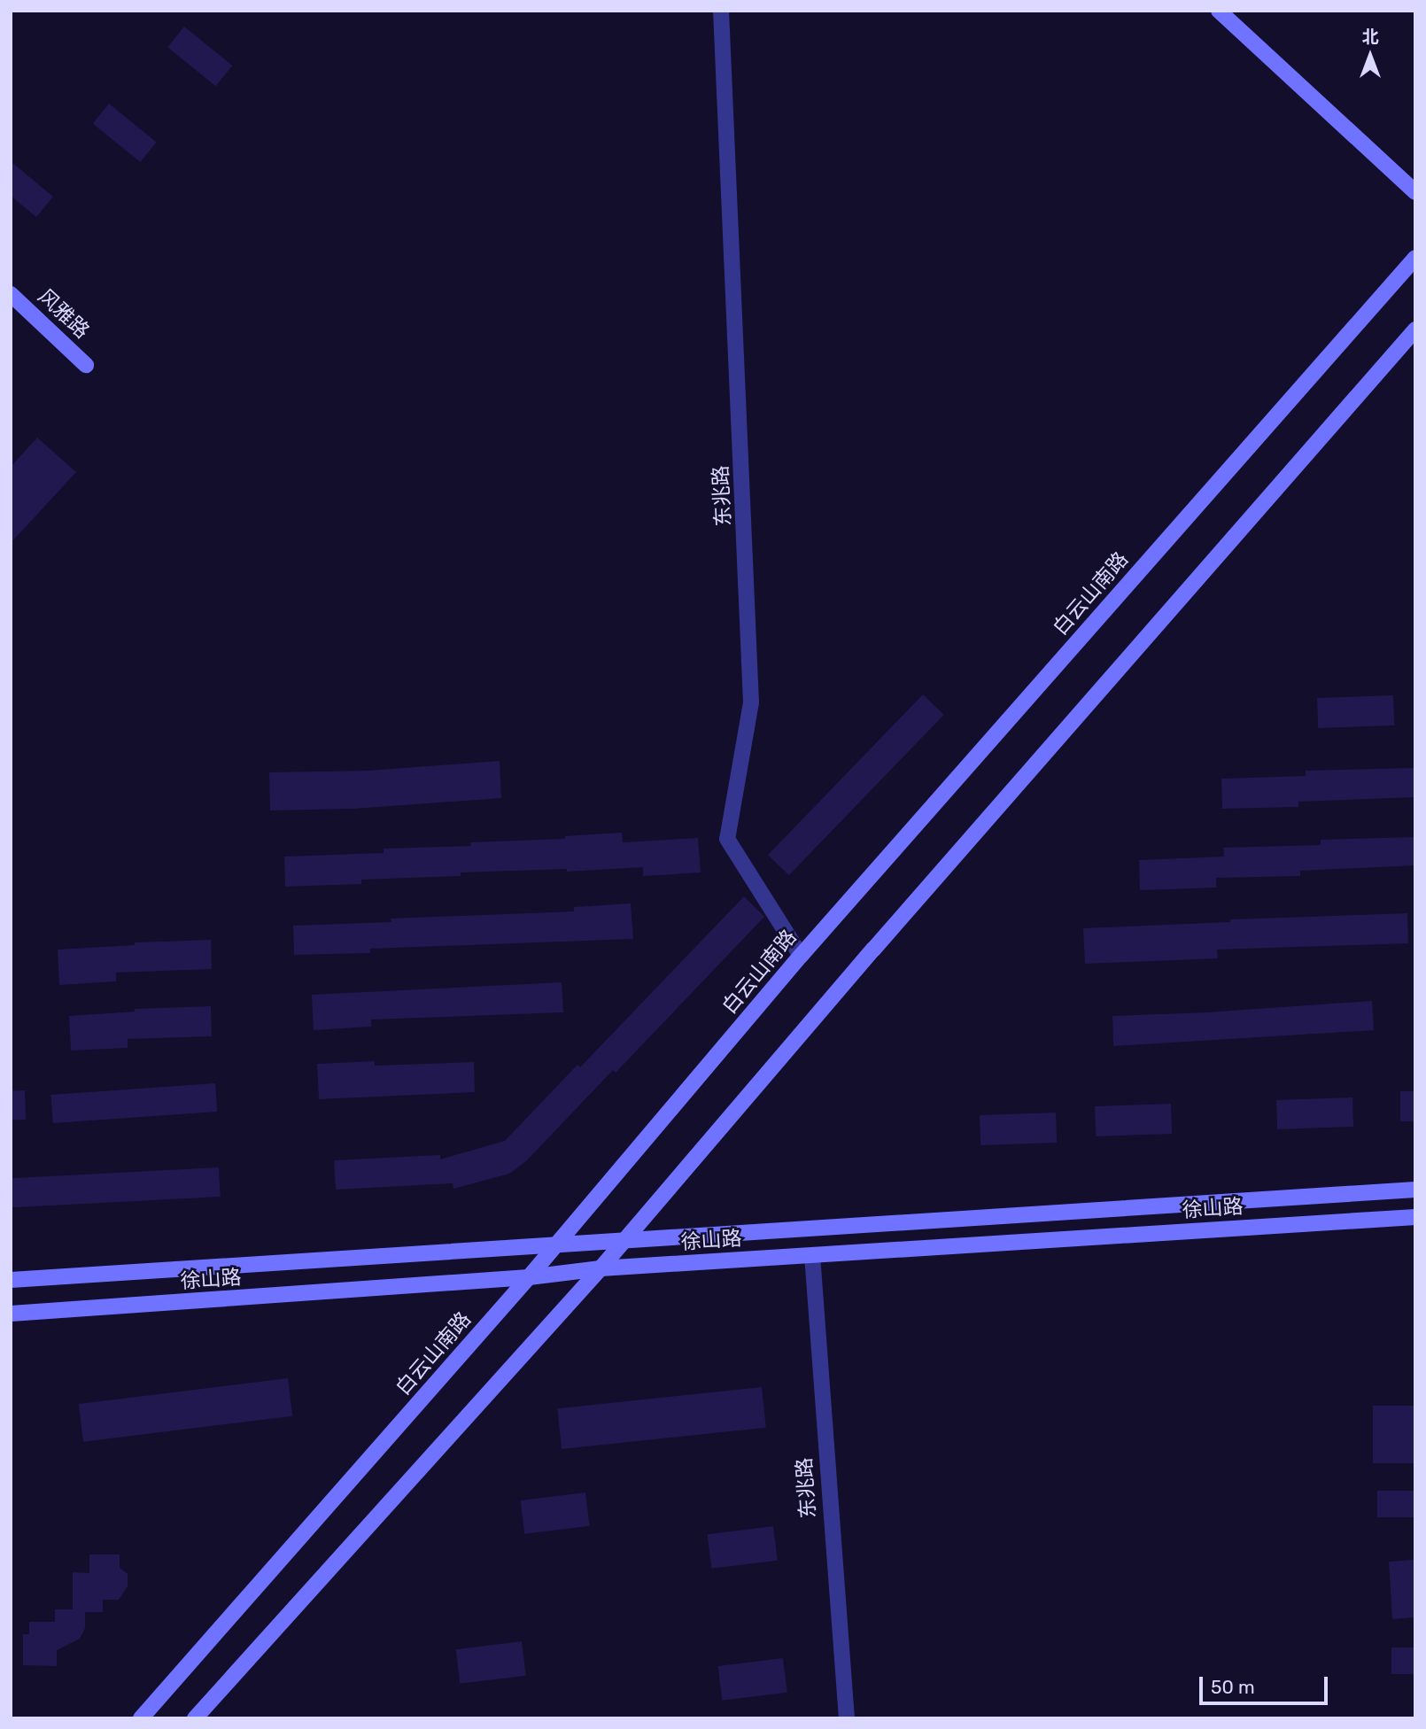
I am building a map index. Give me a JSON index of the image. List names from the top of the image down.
{
  "streets": {
    "main road": ["风雅路", "白云山南路", "徐山路"],
    "street": ["东兆路"]
  },
  "crossings": [
    ["东兆路", "白云山南路"],
    ["东兆路", "徐山路"],
    ["白云山南路", "徐山路"]
  ],
  "scale_bar": "50 m",
  "north": "top"
}
